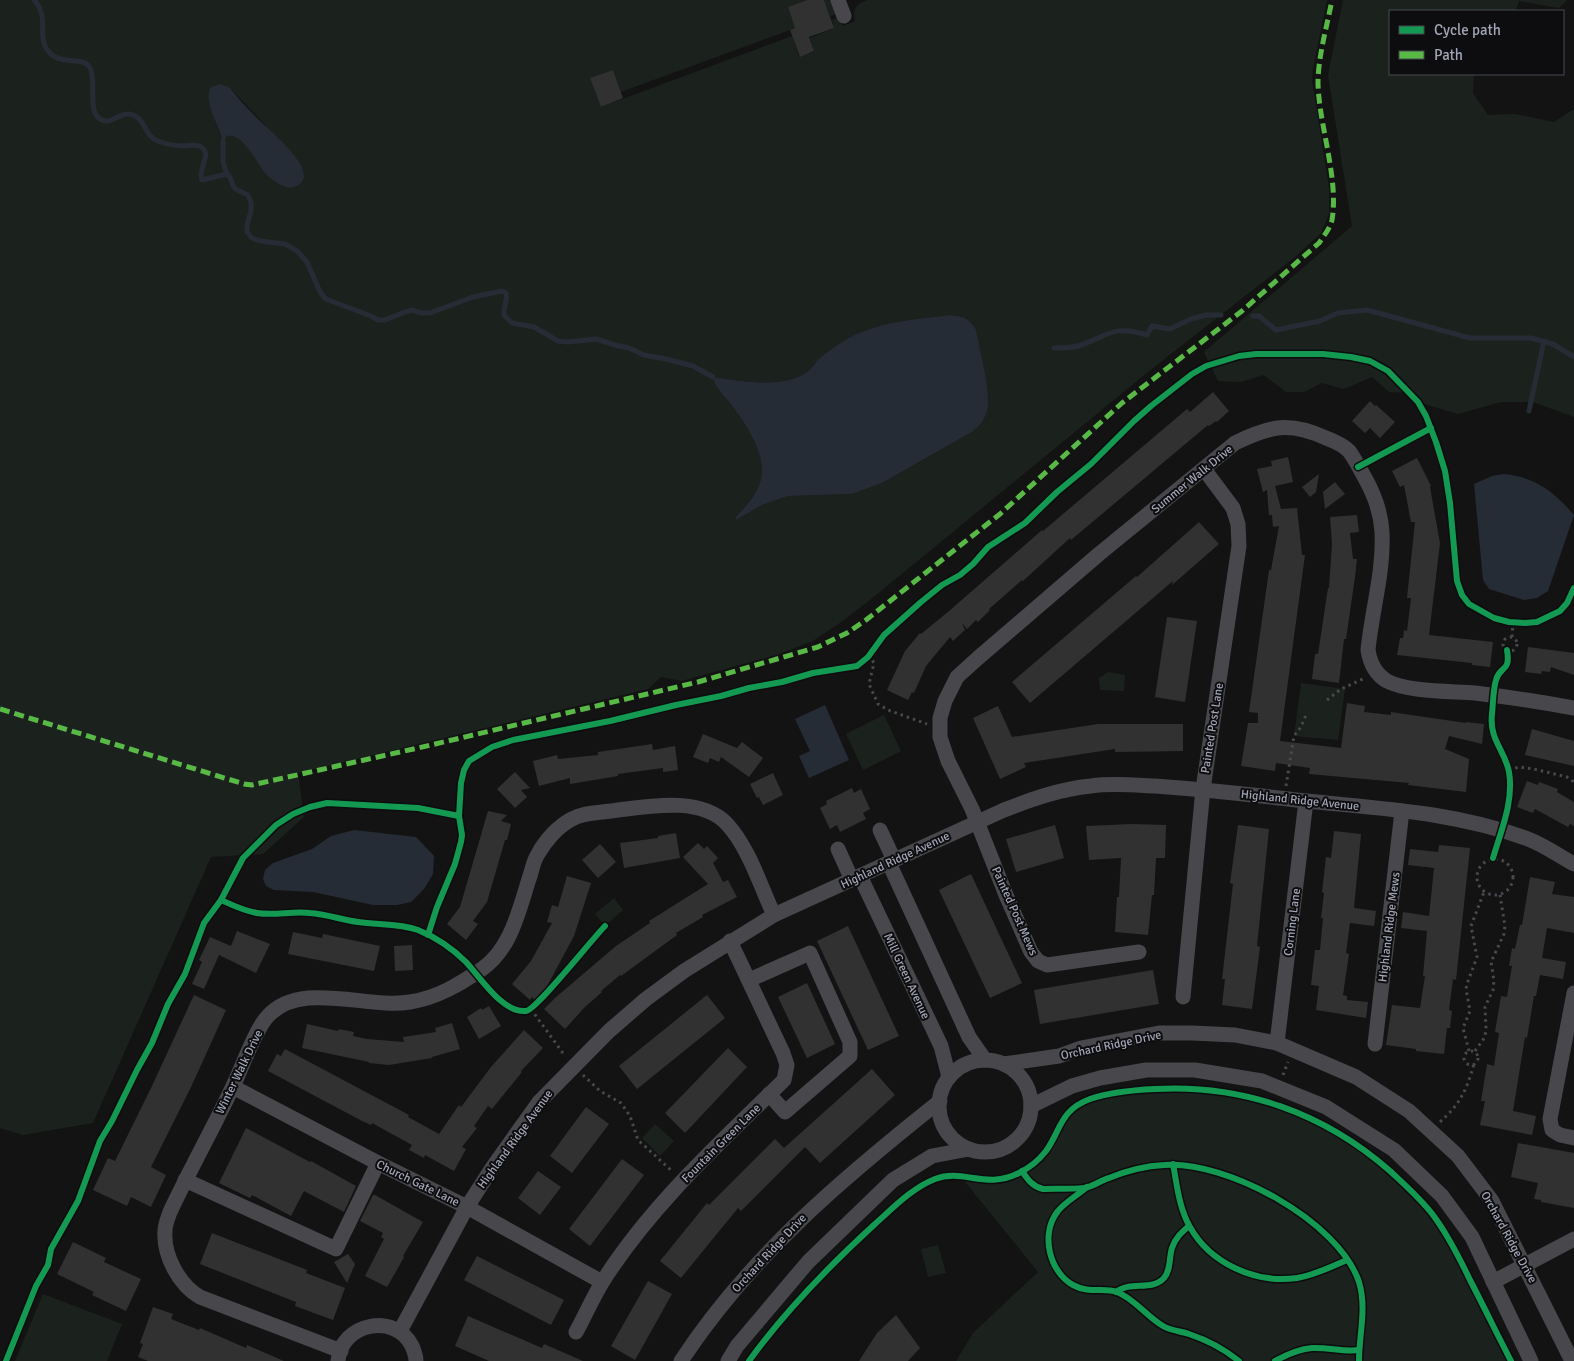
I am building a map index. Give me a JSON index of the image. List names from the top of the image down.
{
  "streets": {
    "street": [
      "Summer Walk Drive",
      "Painted Post Lane",
      "Highland Ridge Avenue",
      "Painted Post Mews",
      "Corning Lane",
      "Highland Ridge Mews",
      "Mill Green Avenue",
      "Orchard Ridge Drive",
      "Winter Walk Drive",
      "Fountain Green Lane",
      "Church Gate Lane"
    ]
  },
  "crossings": [
    ["Summer Walk Drive", "Painted Post Lane"],
    ["Summer Walk Drive", "Highland Ridge Avenue"],
    ["Summer Walk Drive", "Painted Post Mews"],
    ["Painted Post Lane", "Highland Ridge Avenue"],
    ["Highland Ridge Avenue", "Painted Post Mews"],
    ["Highland Ridge Avenue", "Corning Lane"],
    ["Highland Ridge Avenue", "Highland Ridge Mews"],
    ["Highland Ridge Avenue", "Mill Green Avenue"],
    ["Highland Ridge Avenue", "Winter Walk Drive"],
    ["Highland Ridge Avenue", "Fountain Green Lane"],
    ["Highland Ridge Avenue", "Church Gate Lane"],
    ["Corning Lane", "Orchard Ridge Drive"],
    ["Mill Green Avenue", "Orchard Ridge Drive"],
    ["Winter Walk Drive", "Church Gate Lane"],
    ["Fountain Green Lane", "Church Gate Lane"]
  ],
  "legend": ["Cycle path", "Path"]
}
